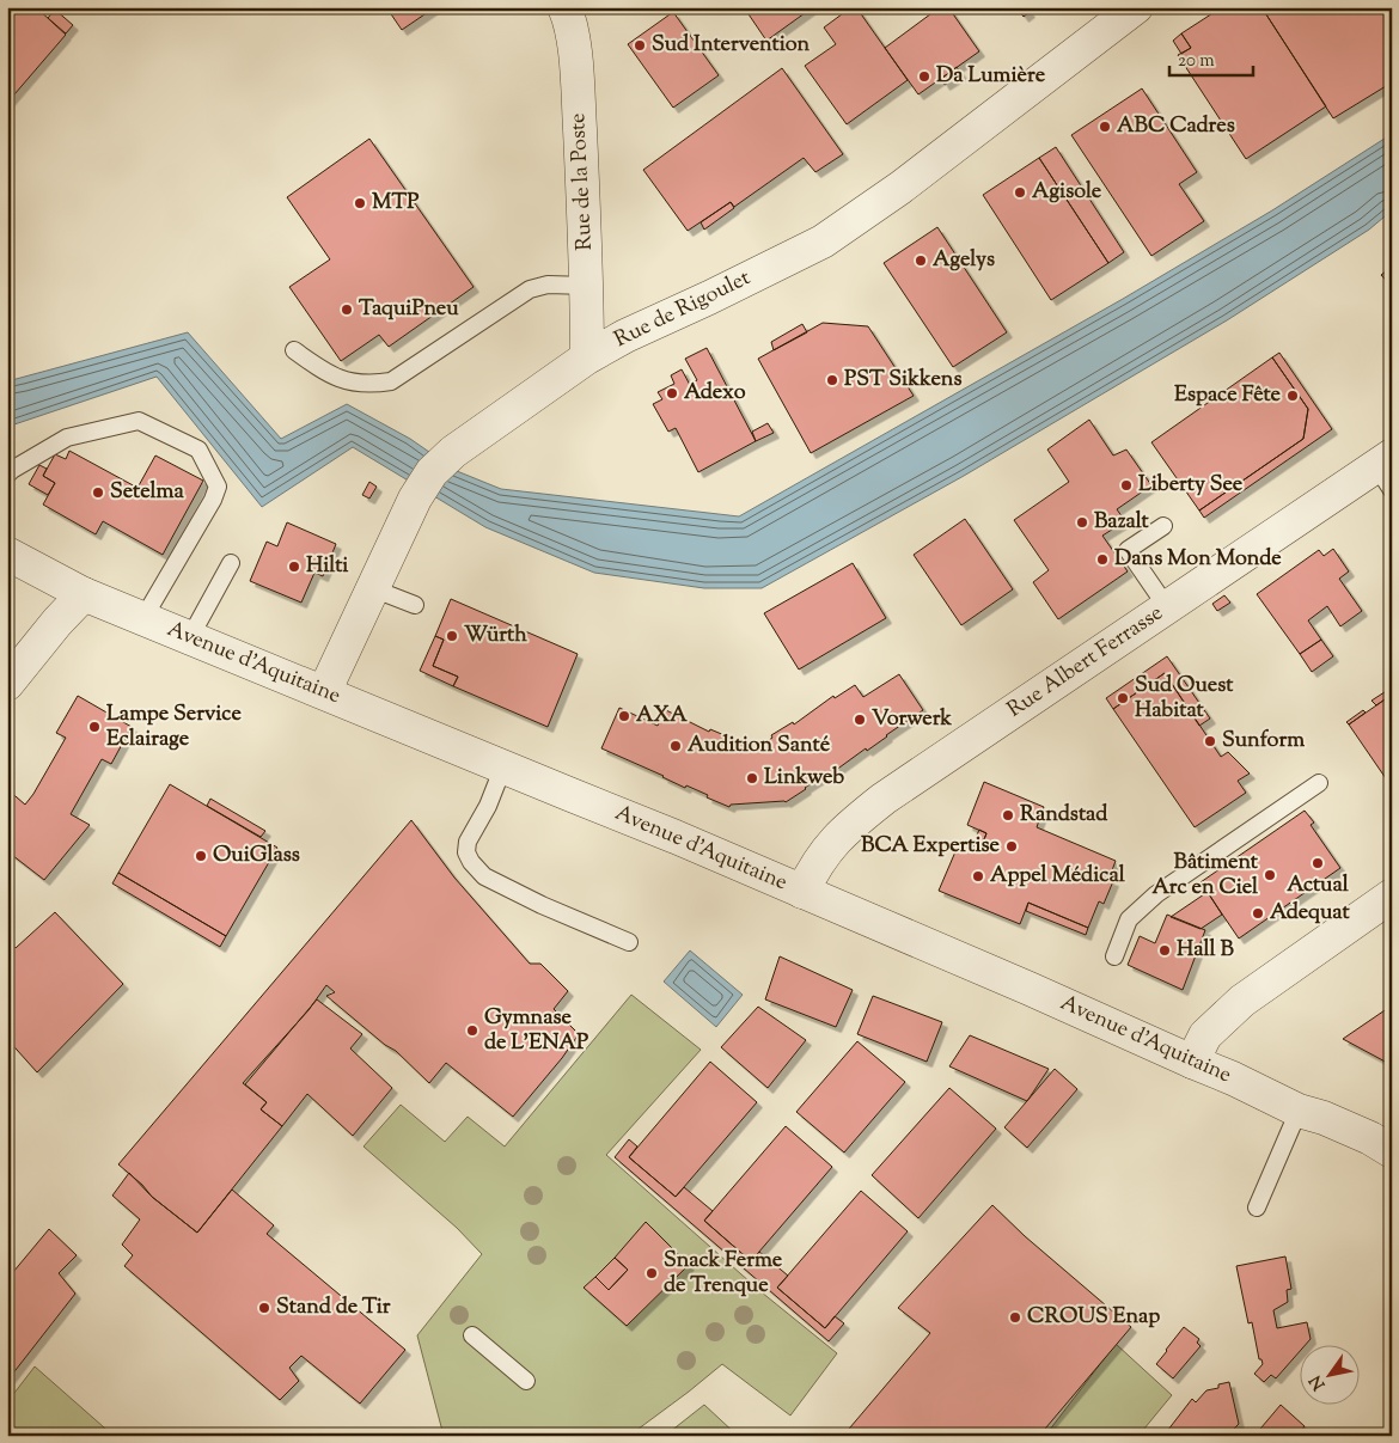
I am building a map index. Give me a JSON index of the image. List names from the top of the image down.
{
  "streets": {
    "street": [
      "Rue de la Poste",
      "Rue de Rigoulet",
      "Rue Albert Ferrasse",
      "Avenue d'Aquitaine"
    ]
  },
  "crossings": [
    ["Rue de la Poste", "Rue de Rigoulet"],
    ["Rue de Rigoulet", "Avenue d'Aquitaine"],
    ["Rue Albert Ferrasse", "Avenue d'Aquitaine"]
  ],
  "places": [
    "Sud Intervention",
    "Da Lumière",
    "ABC Cadres",
    "Agisole",
    "MTP",
    "Agelys",
    "TaquiPneu",
    "PST Sikkens",
    "Adexo",
    "Espace Fête",
    "Liberty See",
    "Setelma",
    "Bazalt",
    "Dans Mon Monde",
    "Hilti",
    "Würth",
    "Sud Ouest Habitat",
    "AXA",
    "Vorwerk",
    "Lampe Service Eclairage",
    "Sunform",
    "Audition Santé",
    "Linkweb",
    "Randstad",
    "BCA Expertise",
    "OuiGlass",
    "Actual",
    "Bâtiment Arc en Ciel",
    "Appel Médical",
    "Adequat",
    "Hall B",
    "Gymnase de L'ENAP",
    "Snack Ferme de Trenque",
    "Stand de Tir",
    "CROUS Enap"
  ],
  "scale_bar": "20 m",
  "north": "bottom left"
}
